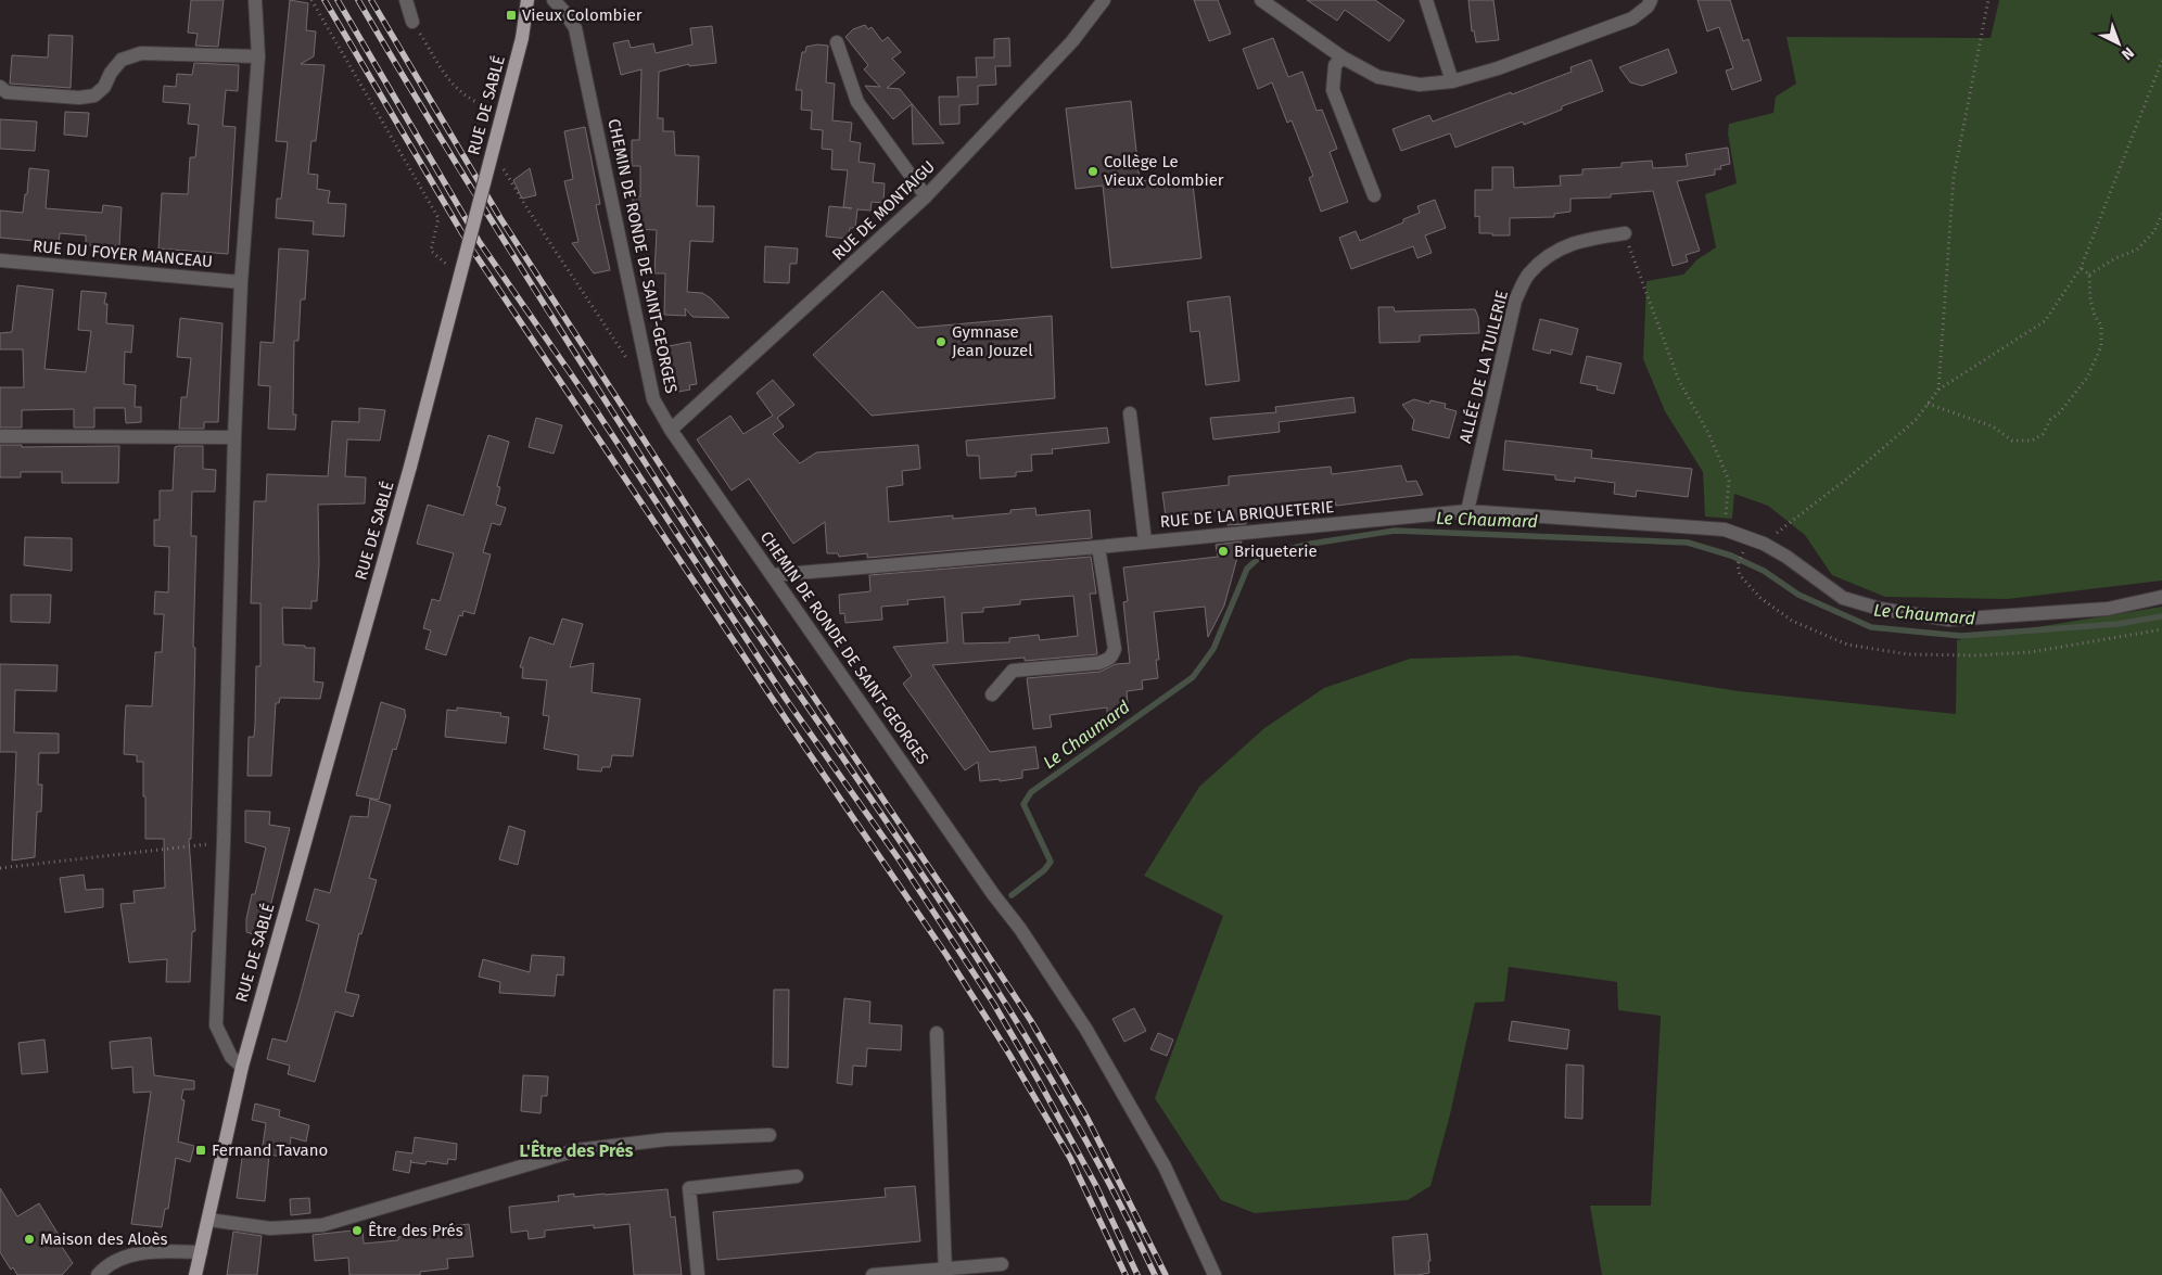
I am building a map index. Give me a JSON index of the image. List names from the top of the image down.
{
  "streets": {
    "main road": ["RUE DE SABLÉ"],
    "street": [
      "RUE DE MONTAIGU",
      "RUE DU FOYER MANCEAU",
      "CHEMIN DE RONDE DE SAINT-GEORGES",
      "ALLÉE DE LA TUILERIE",
      "RUE DE LA BRIQUETERIE"
    ]
  },
  "crossings": [
    ["RUE DE MONTAIGU", "CHEMIN DE RONDE DE SAINT-GEORGES"],
    ["CHEMIN DE RONDE DE SAINT-GEORGES", "RUE DE LA BRIQUETERIE"],
    ["ALLÉE DE LA TUILERIE", "RUE DE LA BRIQUETERIE"]
  ],
  "districts": ["L'Être des Prés"],
  "water": ["Le Chaumard"],
  "places": {
    "transit": ["Vieux Colombier", "Fernand Tavano"],
    "other": [
      "Collège Le Vieux Colombier",
      "Gymnase Jean Jouzel",
      "Briqueterie",
      "Être des Prés",
      "Maison des Aloès"
    ]
  },
  "north": "bottom right"
}
